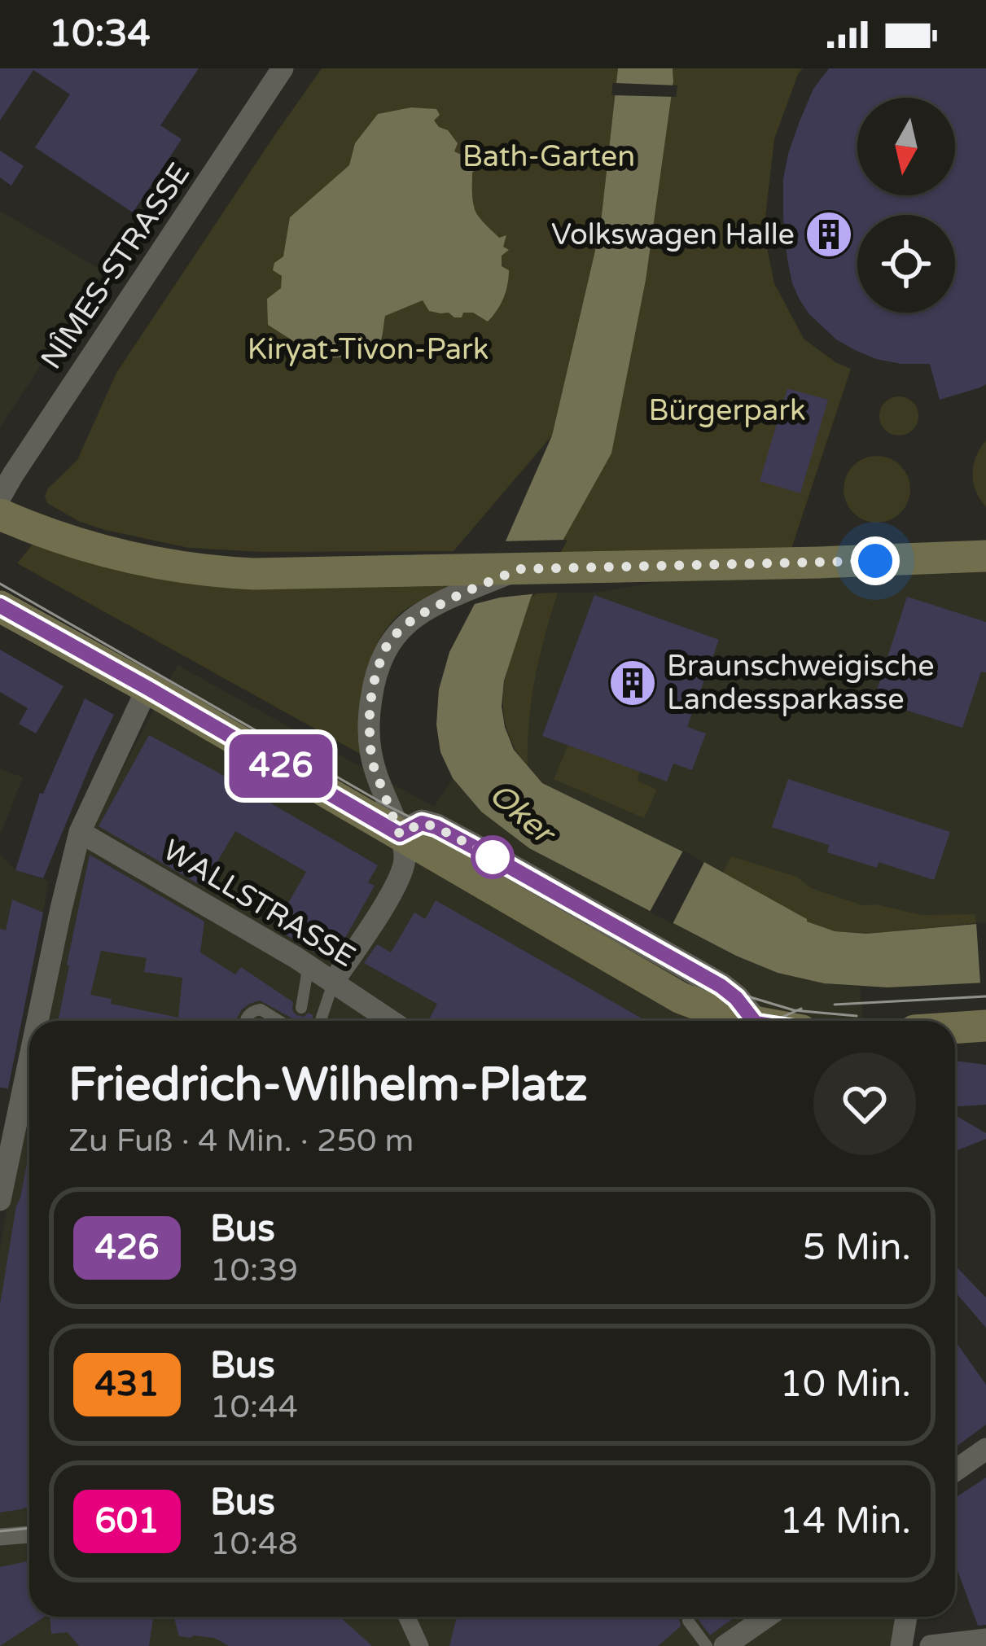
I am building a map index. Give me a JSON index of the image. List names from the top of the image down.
{
  "streets": {
    "street": ["NÎMES-STRASSE", "WALLSTRASSE"]
  },
  "water": ["Oker"],
  "parks": ["Bath-Garten", "Kiryat-Tivon-Park", "Bürgerpark"],
  "places": {
    "building": ["Volkswagen Halle", "Braunschweigische Landessparkasse"]
  },
  "lines": ["bus line 426"],
  "north": "bottom",
  "page": {
    "status": "10:34",
    "on_map": "426",
    "heading": ["Friedrich-Wilhelm-Platz", "Zu Fuß · 4 Min. · 250 m"],
    "list": [
      {
        "mark": "426",
        "name": "Bus",
        "note": "10:39",
        "value": "5 Min."
      },
      {
        "mark": "431",
        "name": "Bus",
        "note": "10:44",
        "value": "10 Min."
      },
      {
        "mark": "601",
        "name": "Bus",
        "note": "10:48",
        "value": "14 Min."
      }
    ]
  }
}
